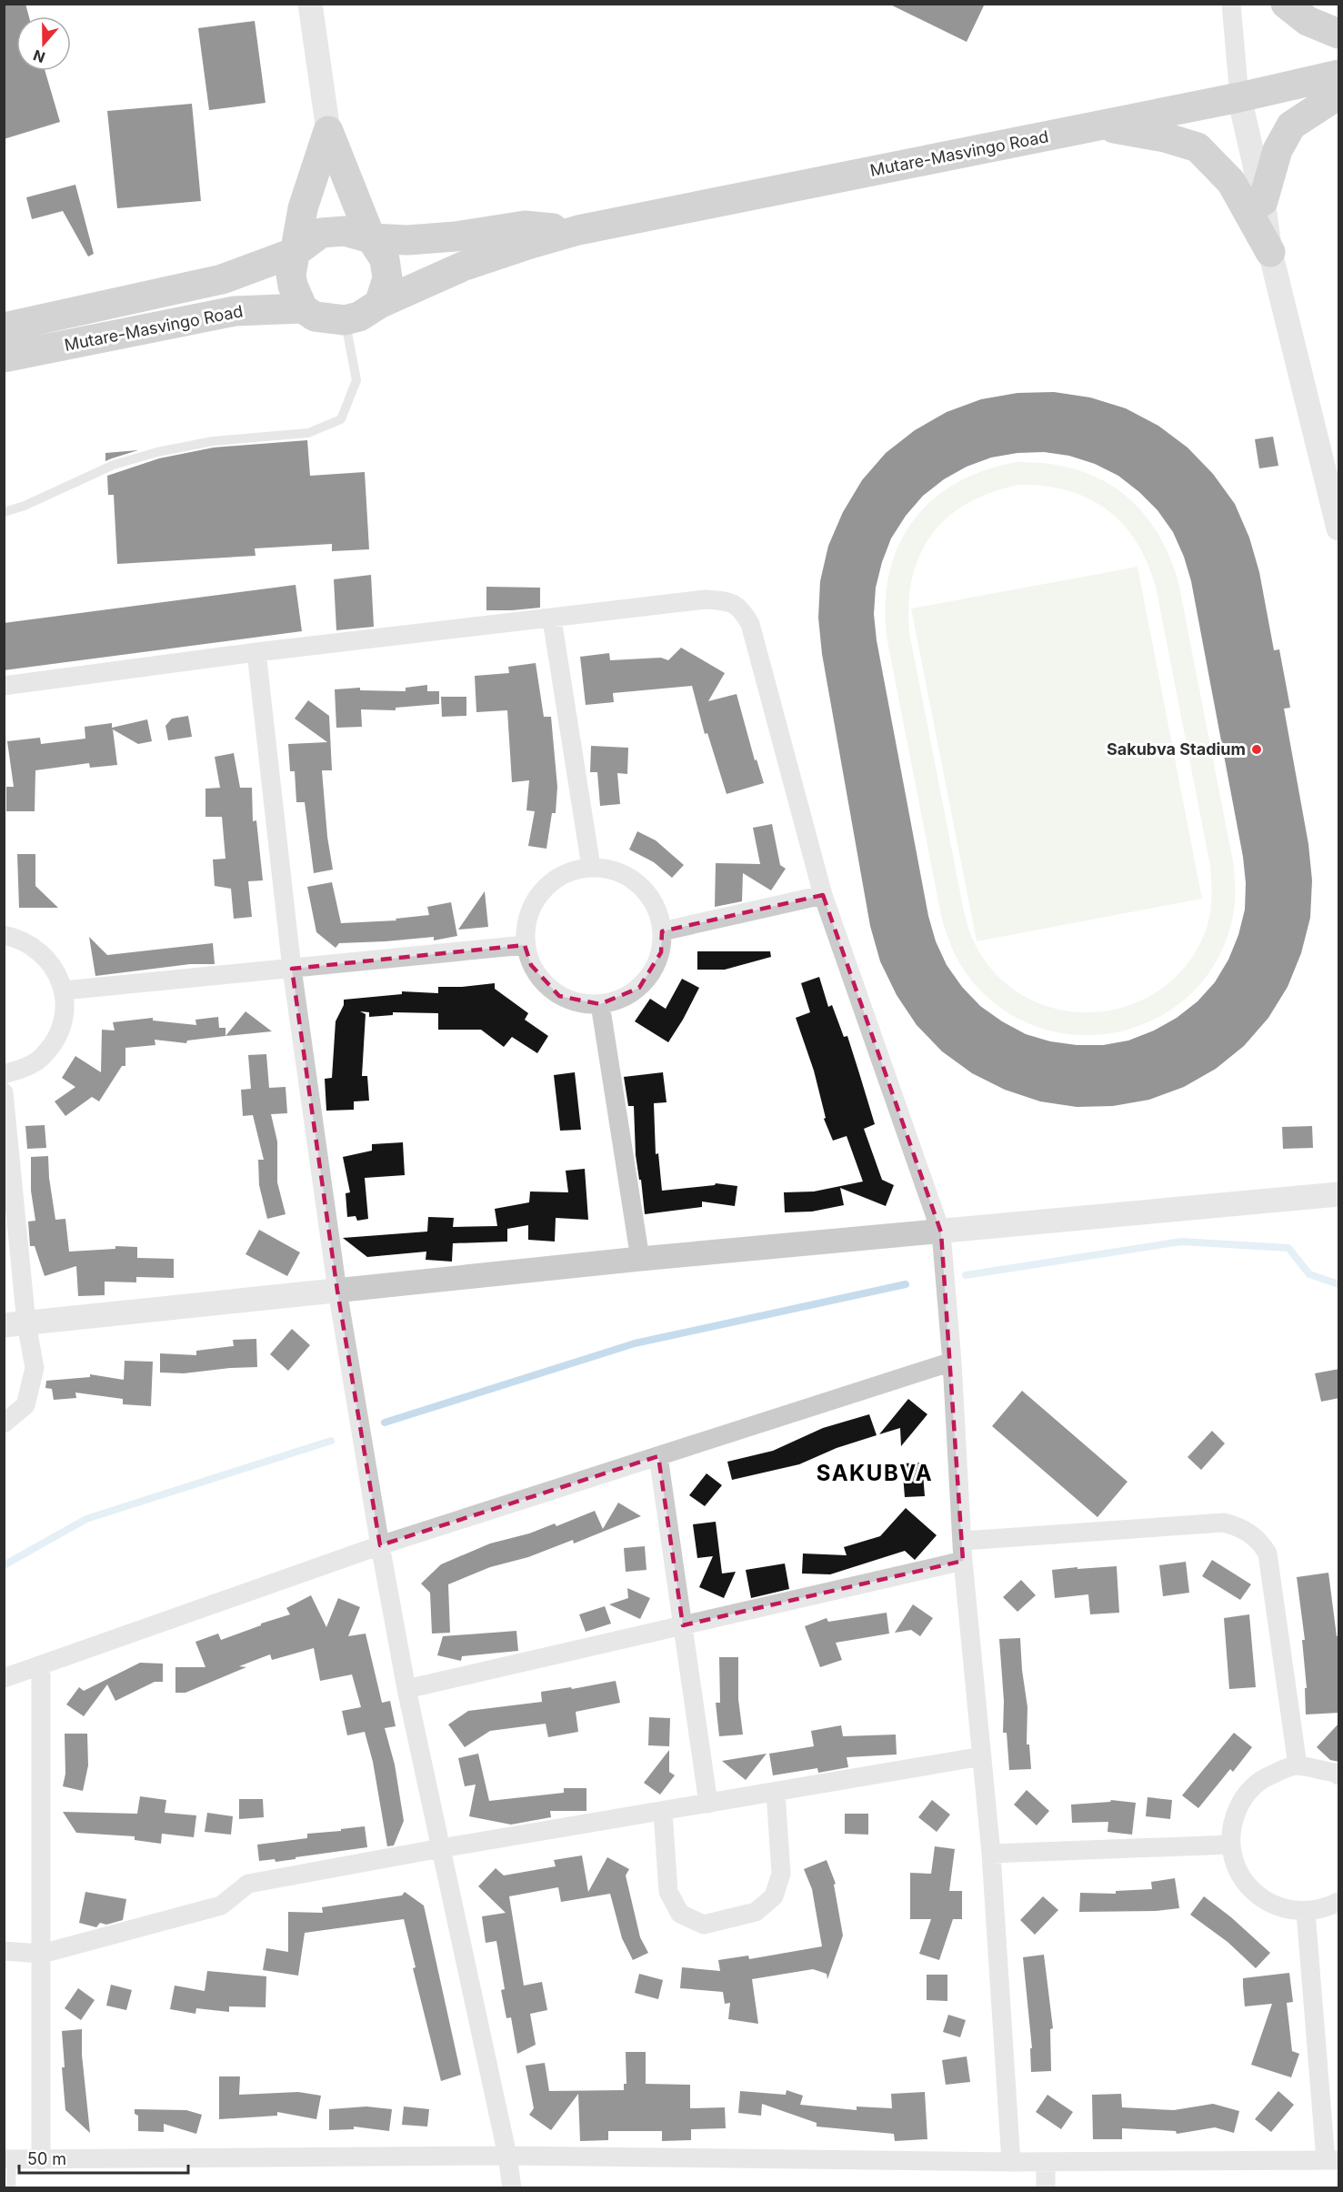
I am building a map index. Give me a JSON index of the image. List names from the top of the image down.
{
  "streets": {
    "highway": ["Mutare-Masvingo Road"]
  },
  "districts": ["SAKUBVA"],
  "places": ["Sakubva Stadium"],
  "scale_bar": "50 m",
  "north": "bottom"
}
